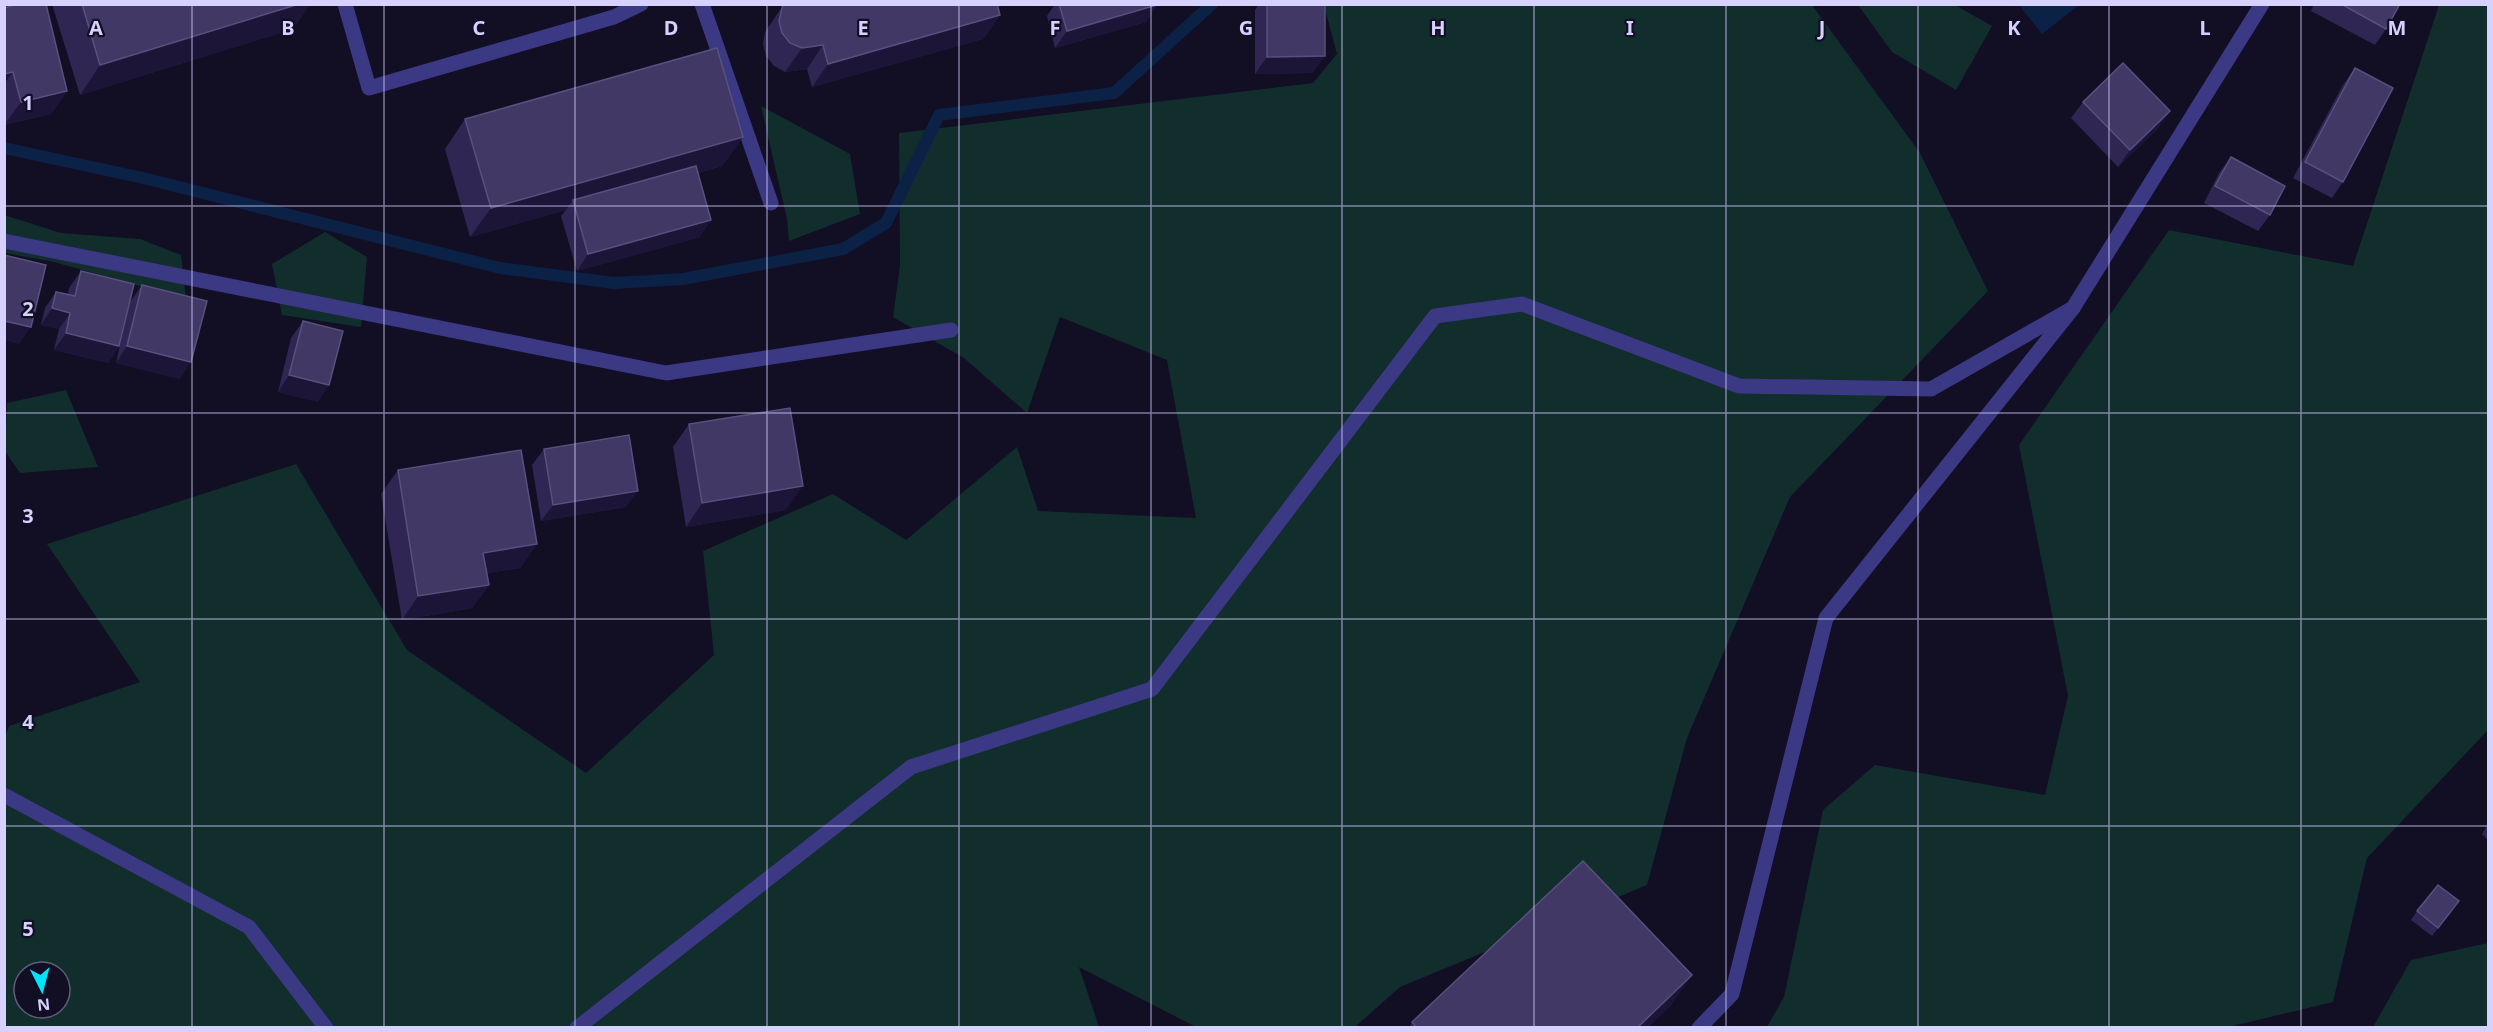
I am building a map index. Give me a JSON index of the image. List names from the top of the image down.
{
  "north": "bottom",
  "grid": {
    "columns": [
      "A",
      "B",
      "C",
      "D",
      "E",
      "F",
      "G",
      "H",
      "I",
      "J",
      "K",
      "L",
      "M"
    ],
    "rows": [
      "1",
      "2",
      "3",
      "4",
      "5"
    ]
  }
}
